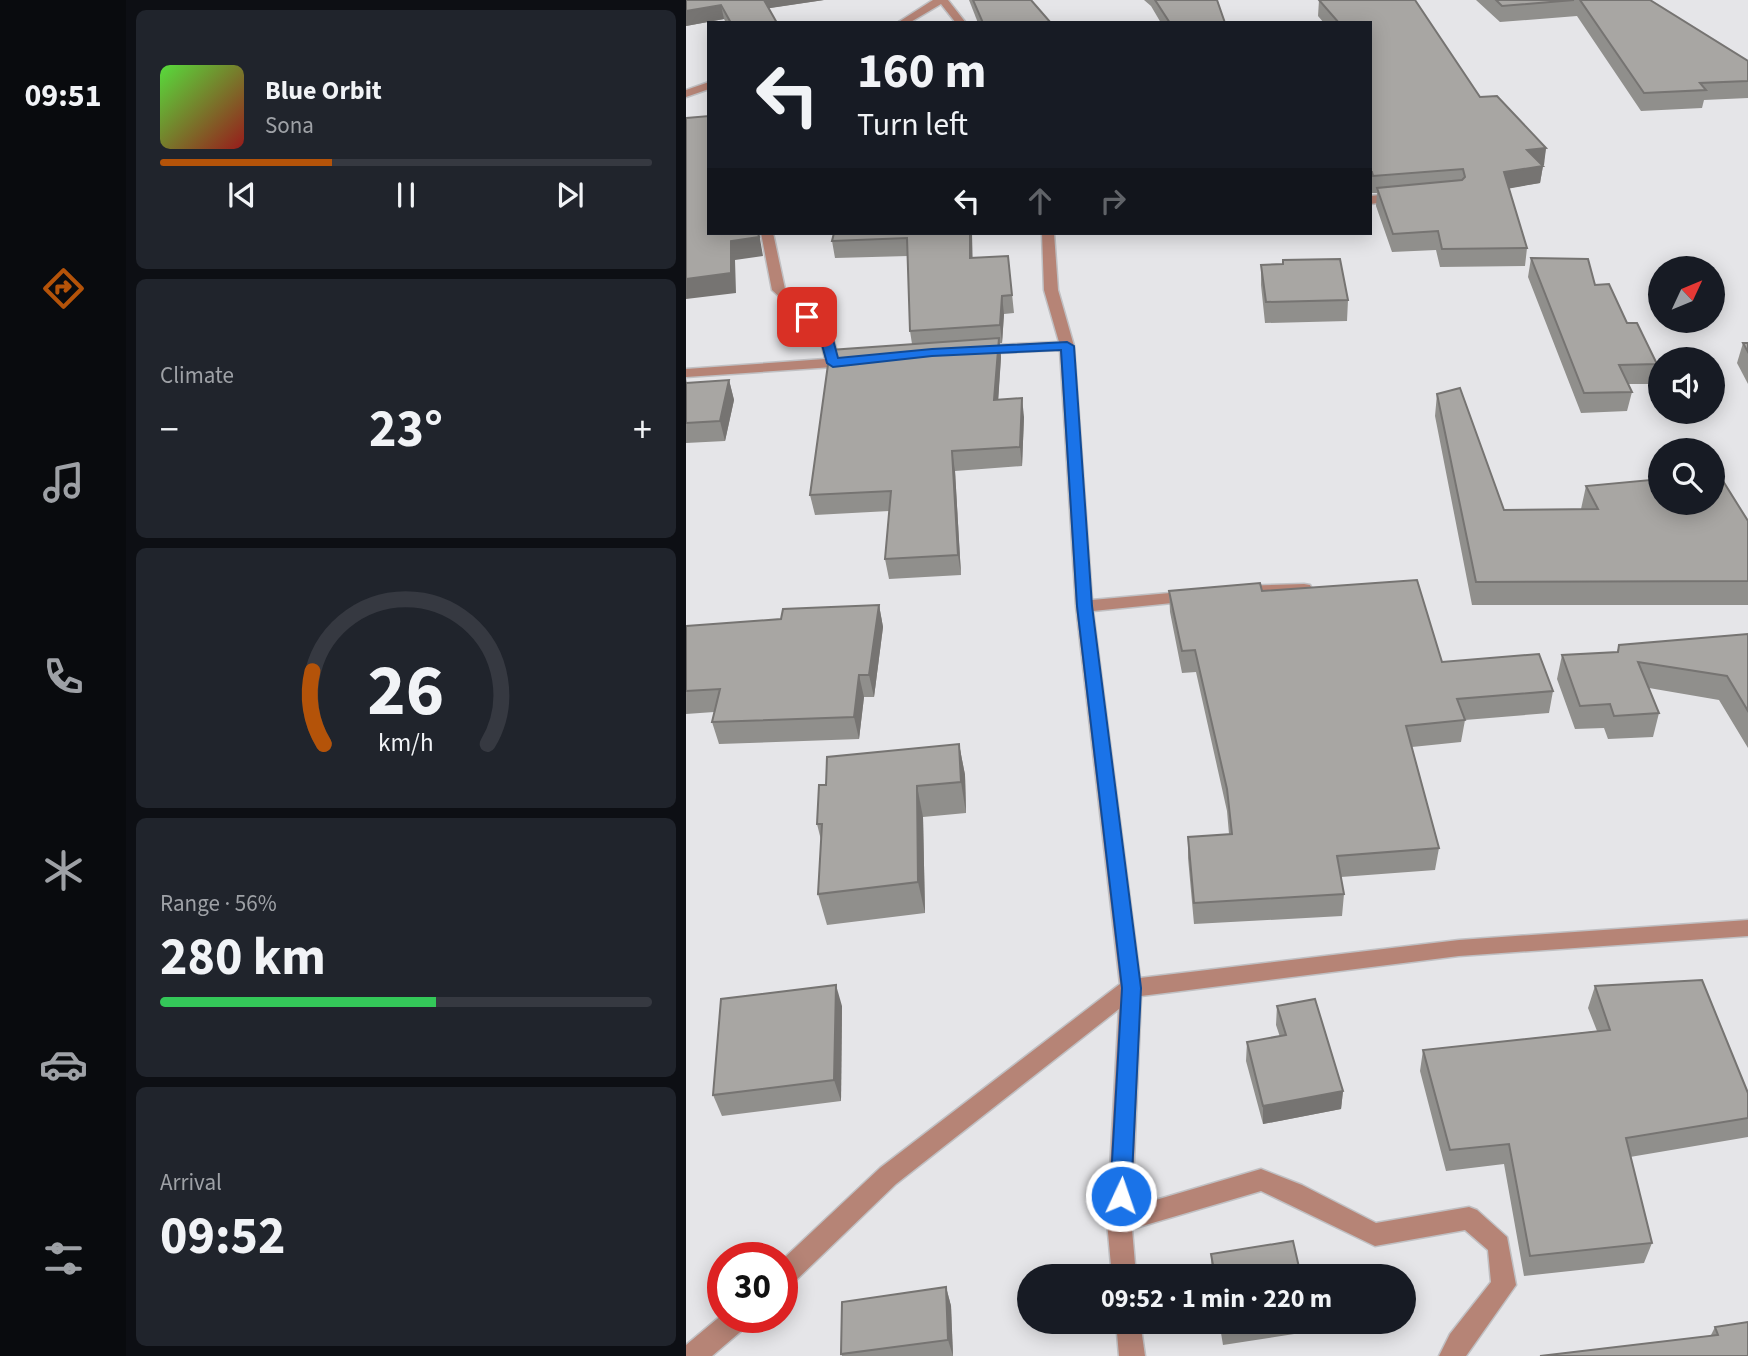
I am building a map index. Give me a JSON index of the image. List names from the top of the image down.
{
  "north": "top right",
  "page": {
    "tabs": "09:51",
    "turn": ["160 m", "Turn left"],
    "song": ["Blue Orbit", "Sona"],
    "tile": [
      "Climate",
      ["Range · 56%", "280 km"],
      ["Arrival", "09:52"]
    ],
    "heat": ["−", "23°", "+"],
    "limit": "30",
    "trip": "09:52 · 1 min · 220 m",
    "gauge": ["26", "km/h"]
  }
}
